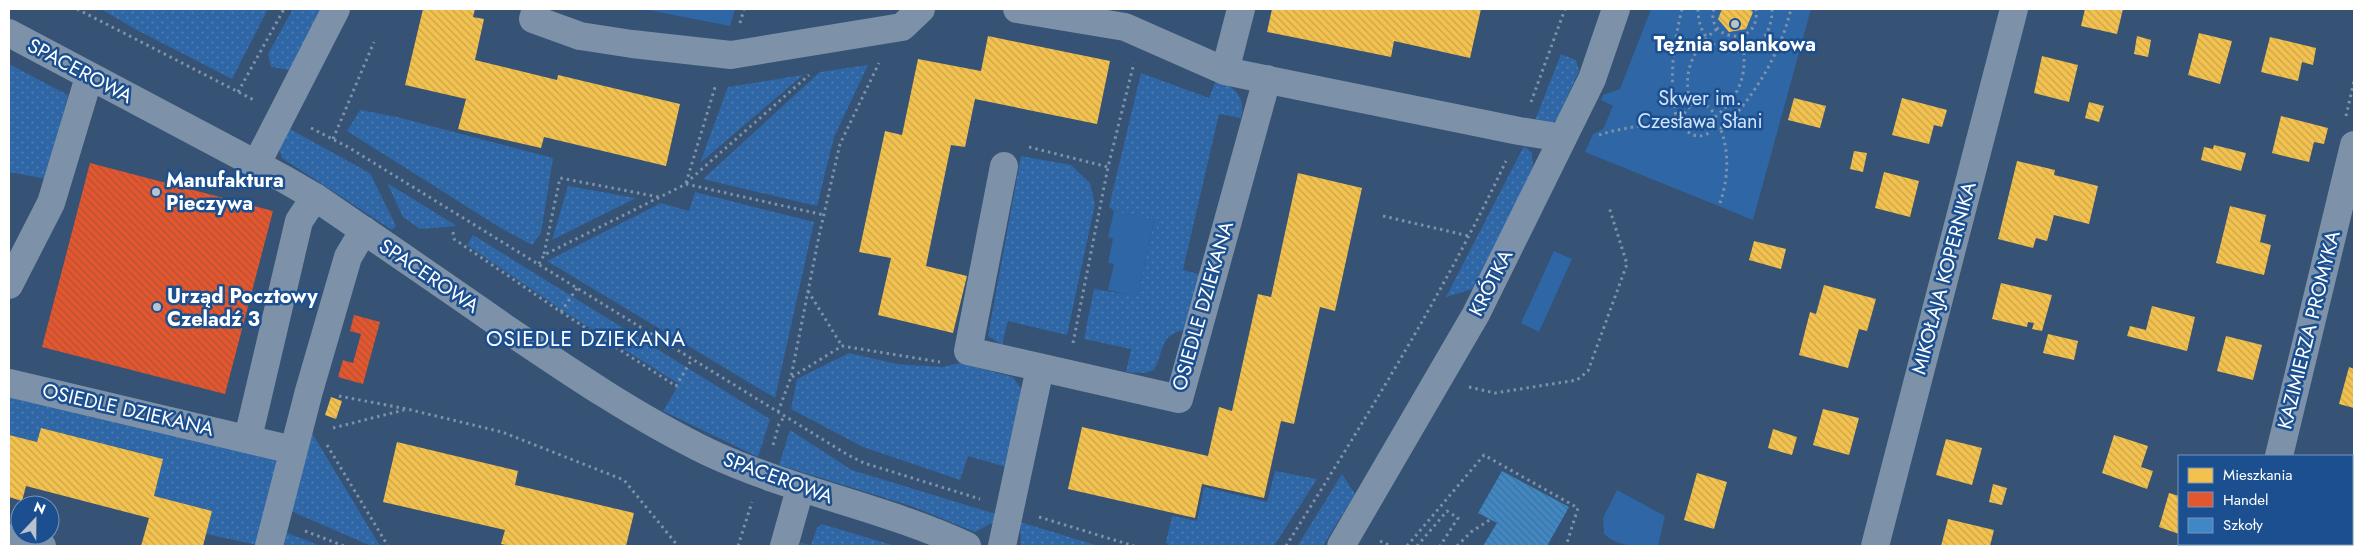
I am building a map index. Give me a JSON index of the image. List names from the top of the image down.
{
  "streets": {
    "street": [
      "SPACEROWA",
      "MIKOŁAJA KOPERNIKA",
      "KRÓTKA",
      "OSIEDLE DZIEKANA",
      "KAZIMIERZA PROMYKA"
    ]
  },
  "districts": ["OSIEDLE DZIEKANA"],
  "parks": ["Skwer im. Czesława Słani"],
  "places": ["Tężnia solankowa", "Manufaktura Pieczywa", "Urząd Pocztowy Czeladź 3"],
  "legend": ["Mieszkania", "Handel", "Szkoły"],
  "north": "top"
}
